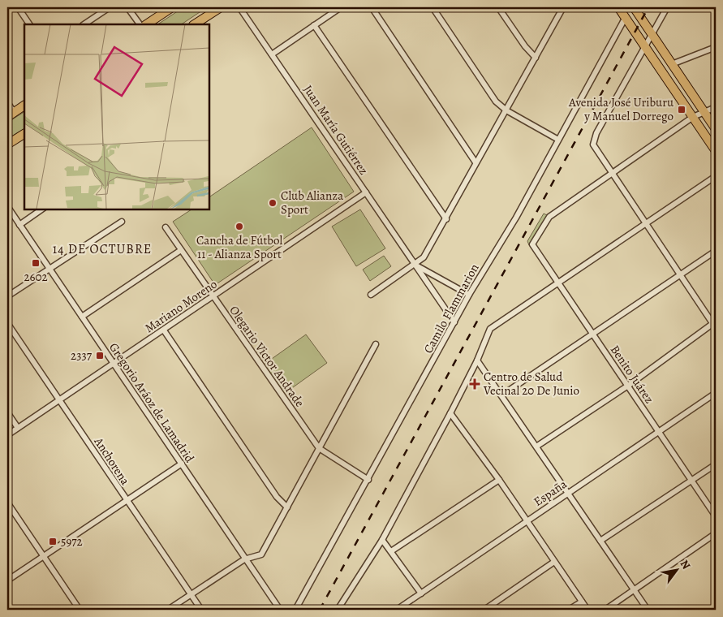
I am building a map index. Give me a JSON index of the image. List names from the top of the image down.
{
  "streets": {
    "street": [
      "Juan María Gutiérrez",
      "Mariano Moreno",
      "Camilo Flammarion",
      "Olegario Victor Andrade",
      "Benito Juárez",
      "Gregorio Aráoz de Lamadrid",
      "Anchorena",
      "España"
    ]
  },
  "crossings": [
    ["Juan María Gutiérrez", "Mariano Moreno"],
    ["Juan María Gutiérrez", "Camilo Flammarion"],
    ["Mariano Moreno", "Olegario Victor Andrade"],
    ["Mariano Moreno", "Gregorio Aráoz de Lamadrid"],
    ["Mariano Moreno", "Anchorena"],
    ["Camilo Flammarion", "Olegario Victor Andrade"],
    ["Benito Juárez", "España"]
  ],
  "districts": ["14 DE OCTUBRE"],
  "places": {
    "transit": [
      "Avenida José Uriburu y Manuel Dorrego",
      "2602",
      "2337",
      "5972"
    ],
    "other": ["Club Alianza Sport", "Cancha de Fútbol 11 - Alianza Sport"],
    "health": ["Centro de Salud Vecinal 20 De Junio"]
  },
  "north": "top right"
}
